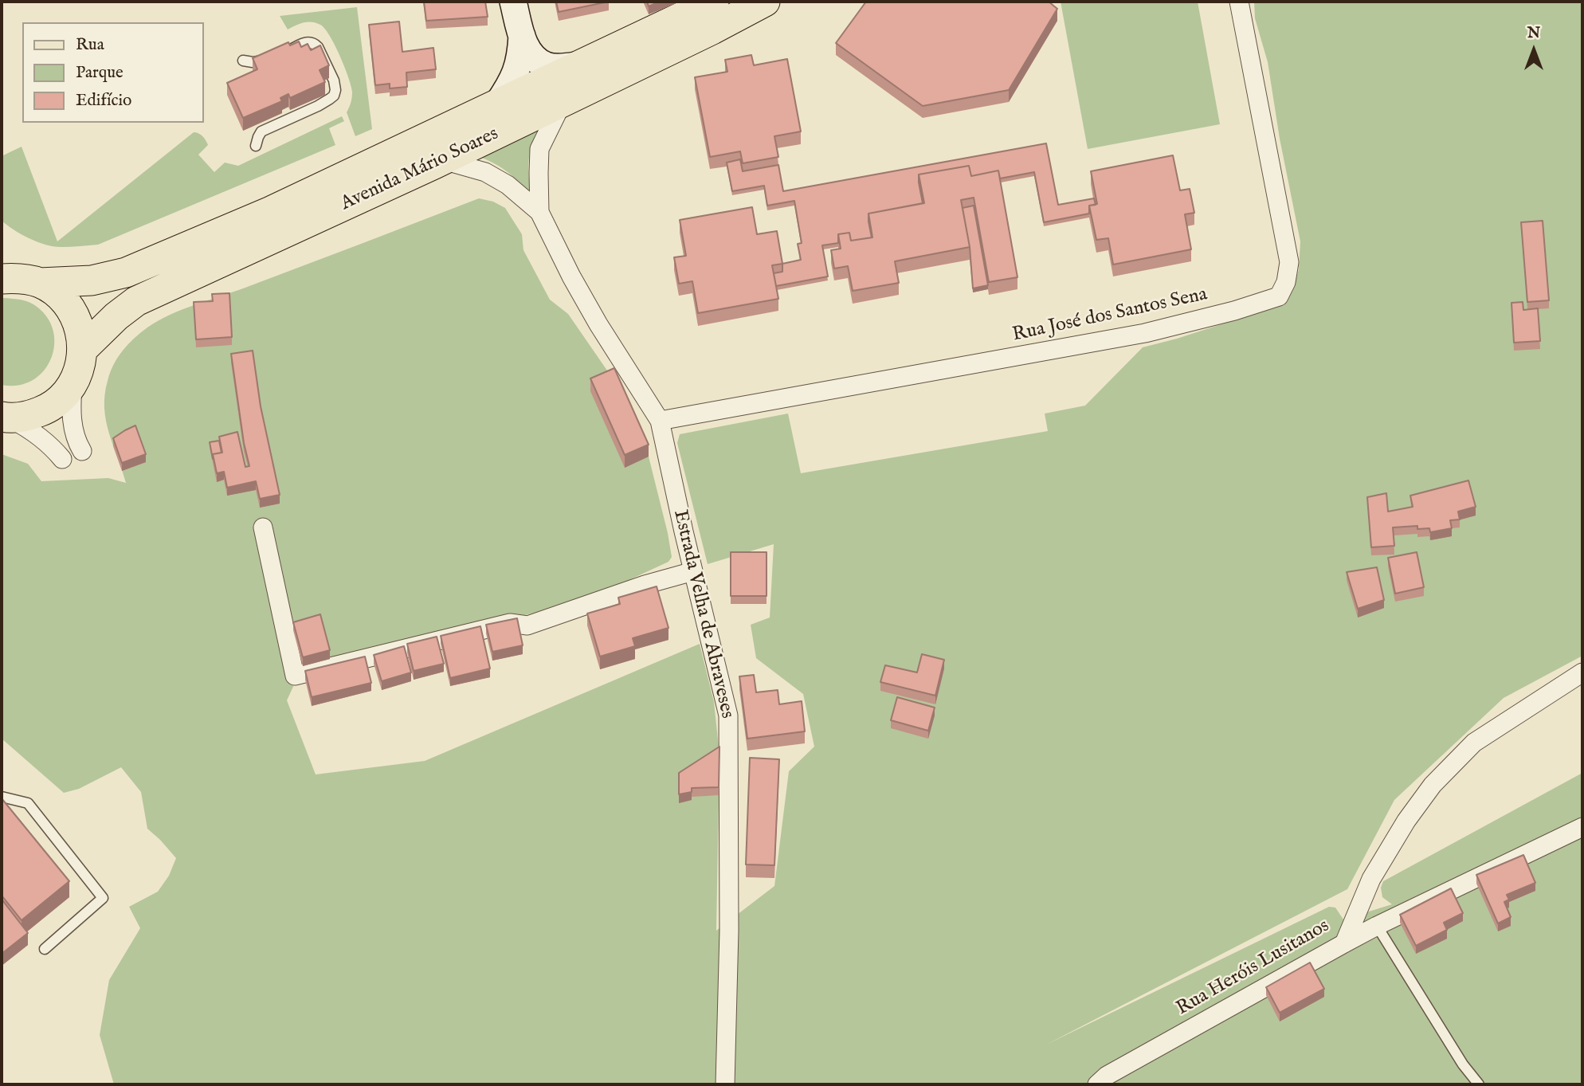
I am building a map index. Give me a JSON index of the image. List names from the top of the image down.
{
  "streets": {
    "main road": ["Avenida Mário Soares"],
    "street": ["Rua José dos Santos Sena", "Estrada Velha de Abraveses", "Rua Heróis Lusitanos"]
  },
  "crossings": [
    ["Rua José dos Santos Sena", "Estrada Velha de Abraveses"]
  ],
  "legend": ["Rua", "Parque", "Edifício"],
  "north": "top"
}
